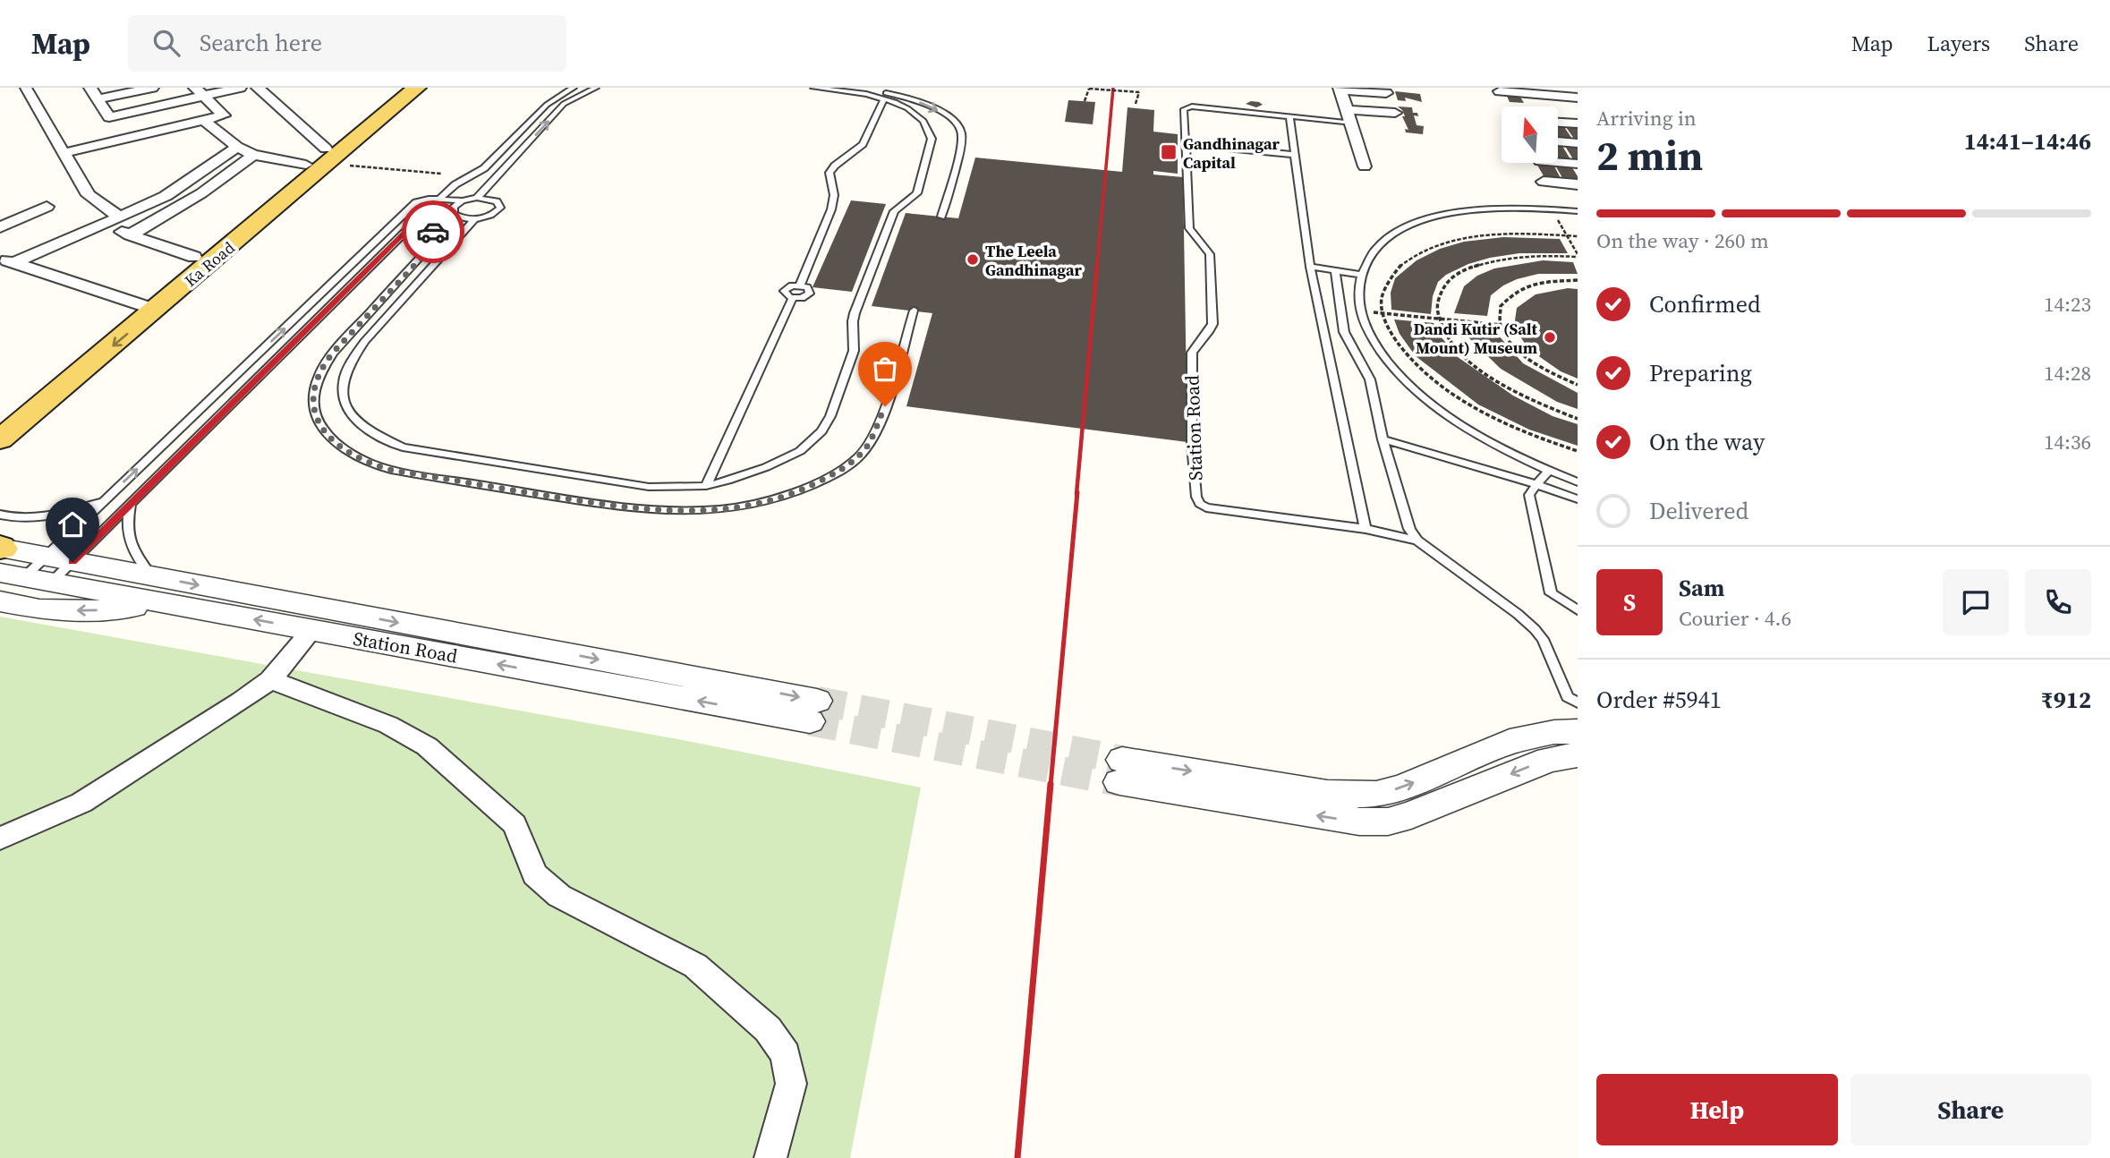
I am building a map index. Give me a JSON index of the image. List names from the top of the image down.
{
  "streets": {
    "main road": ["Ka Road"],
    "street": ["Station Road"]
  },
  "places": {
    "transit": ["Gandhinagar Capital"],
    "other": ["The Leela Gandhinagar", "Dandi Kutir (Salt Mount) Museum"]
  },
  "north": "top",
  "page": {
    "header": "Map",
    "search": "Search here",
    "nav": ["Map", "Layers", "Share"],
    "heading": ["2 min", "Arriving in", "14:41–14:46"],
    "panel": [
      "Sam",
      "Courier · 4.6",
      "Order #5941",
      "₹912"
    ],
    "bar": "On the way · 260 m",
    "list": [
      ["Confirmed", "14:23"],
      ["Preparing", "14:28"],
      ["On the way", "14:36"],
      "Delivered"
    ],
    "round": "S",
    "buttons": ["Help", "Share"]
  }
}
